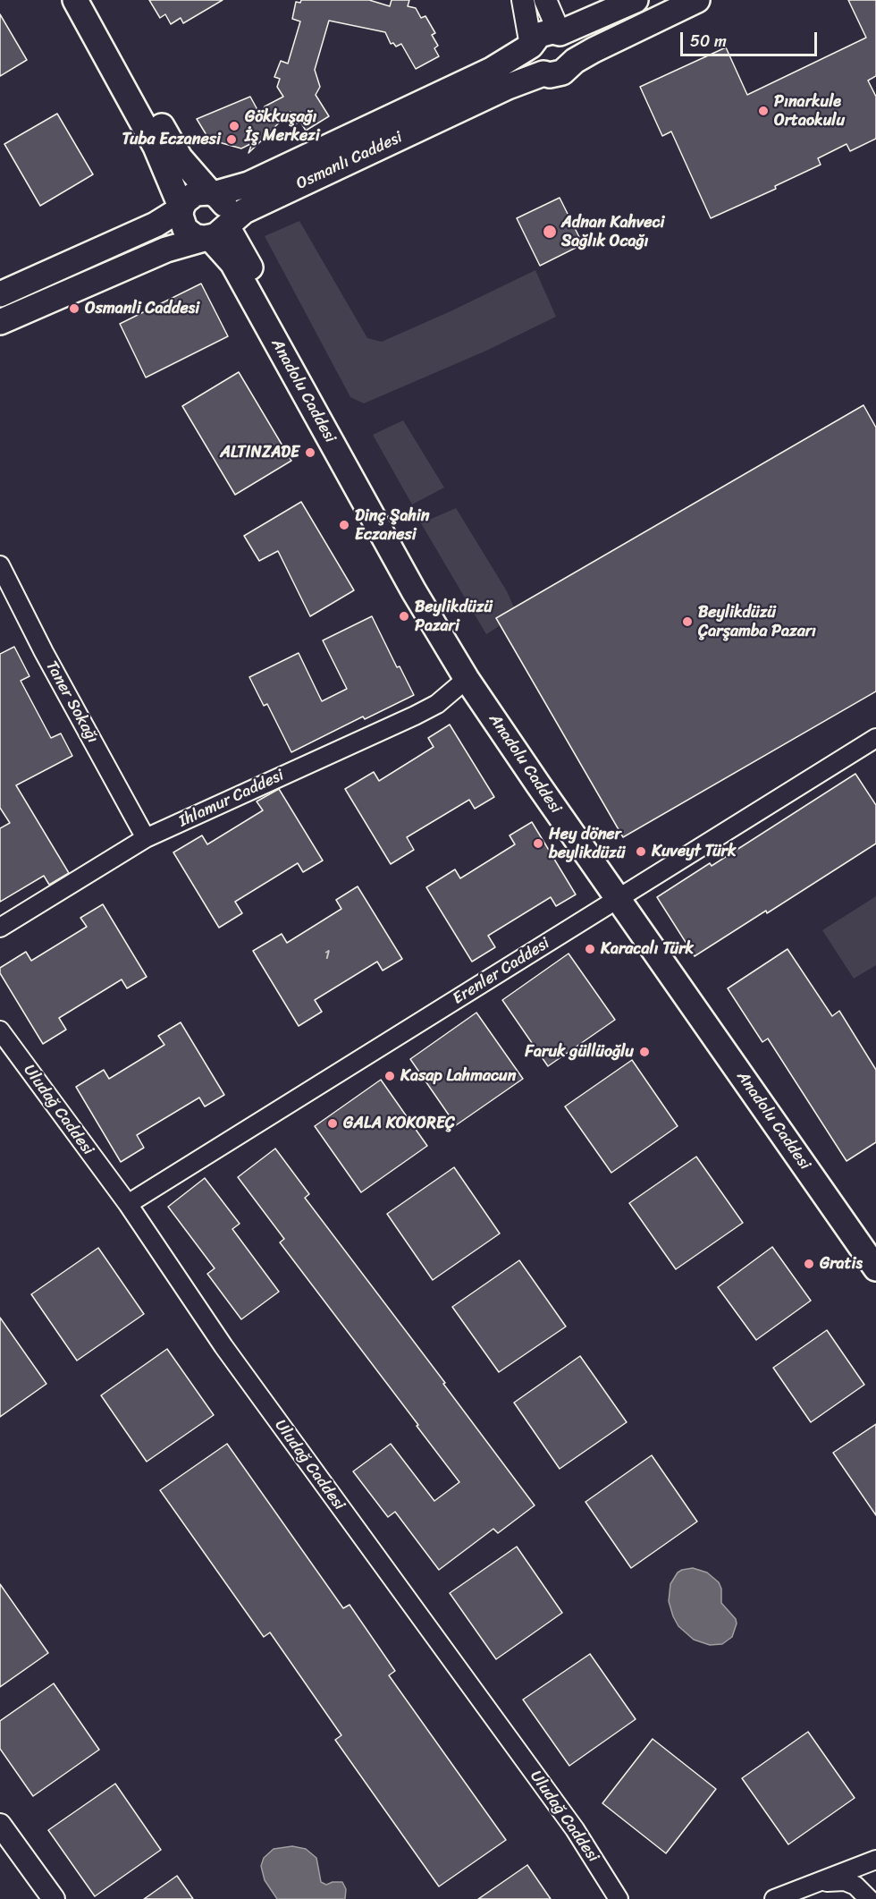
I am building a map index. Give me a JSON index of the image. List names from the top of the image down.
{
  "streets": {
    "main road": ["Osmanlı Caddesi", "Anadolu Caddesi"],
    "street": [
      "Taner Sokağı",
      "Ihlamur Caddesi",
      "Erenler Caddesi",
      "Uludağ Caddesi"
    ]
  },
  "crossings": [
    ["Osmanlı Caddesi", "Anadolu Caddesi"],
    ["Anadolu Caddesi", "Ihlamur Caddesi"],
    ["Anadolu Caddesi", "Erenler Caddesi"],
    ["Taner Sokağı", "Ihlamur Caddesi"],
    ["Erenler Caddesi", "Uludağ Caddesi"]
  ],
  "places": [
    "Pınarkule Ortaokulu",
    "Gökkuşağı İş Merkezi",
    "Tuba Eczanesi",
    "Adnan Kahveci Sağlık Ocağı",
    "Osmanli Caddesi",
    "ALTINZADE",
    "Dinç Şahin Eczanesi",
    "Beylikdüzü Pazari",
    "Beylikdüzü Çarşamba Pazarı",
    "Hey döner beylikdüzü",
    "Kuveyt Türk",
    "Karacalı Türk",
    "Faruk güllüoğlu",
    "Kasap Lahmacun",
    "GALA KOKOREÇ",
    "Gratis"
  ],
  "house_numbers": ["1"],
  "scale_bar": "50 m"
}
